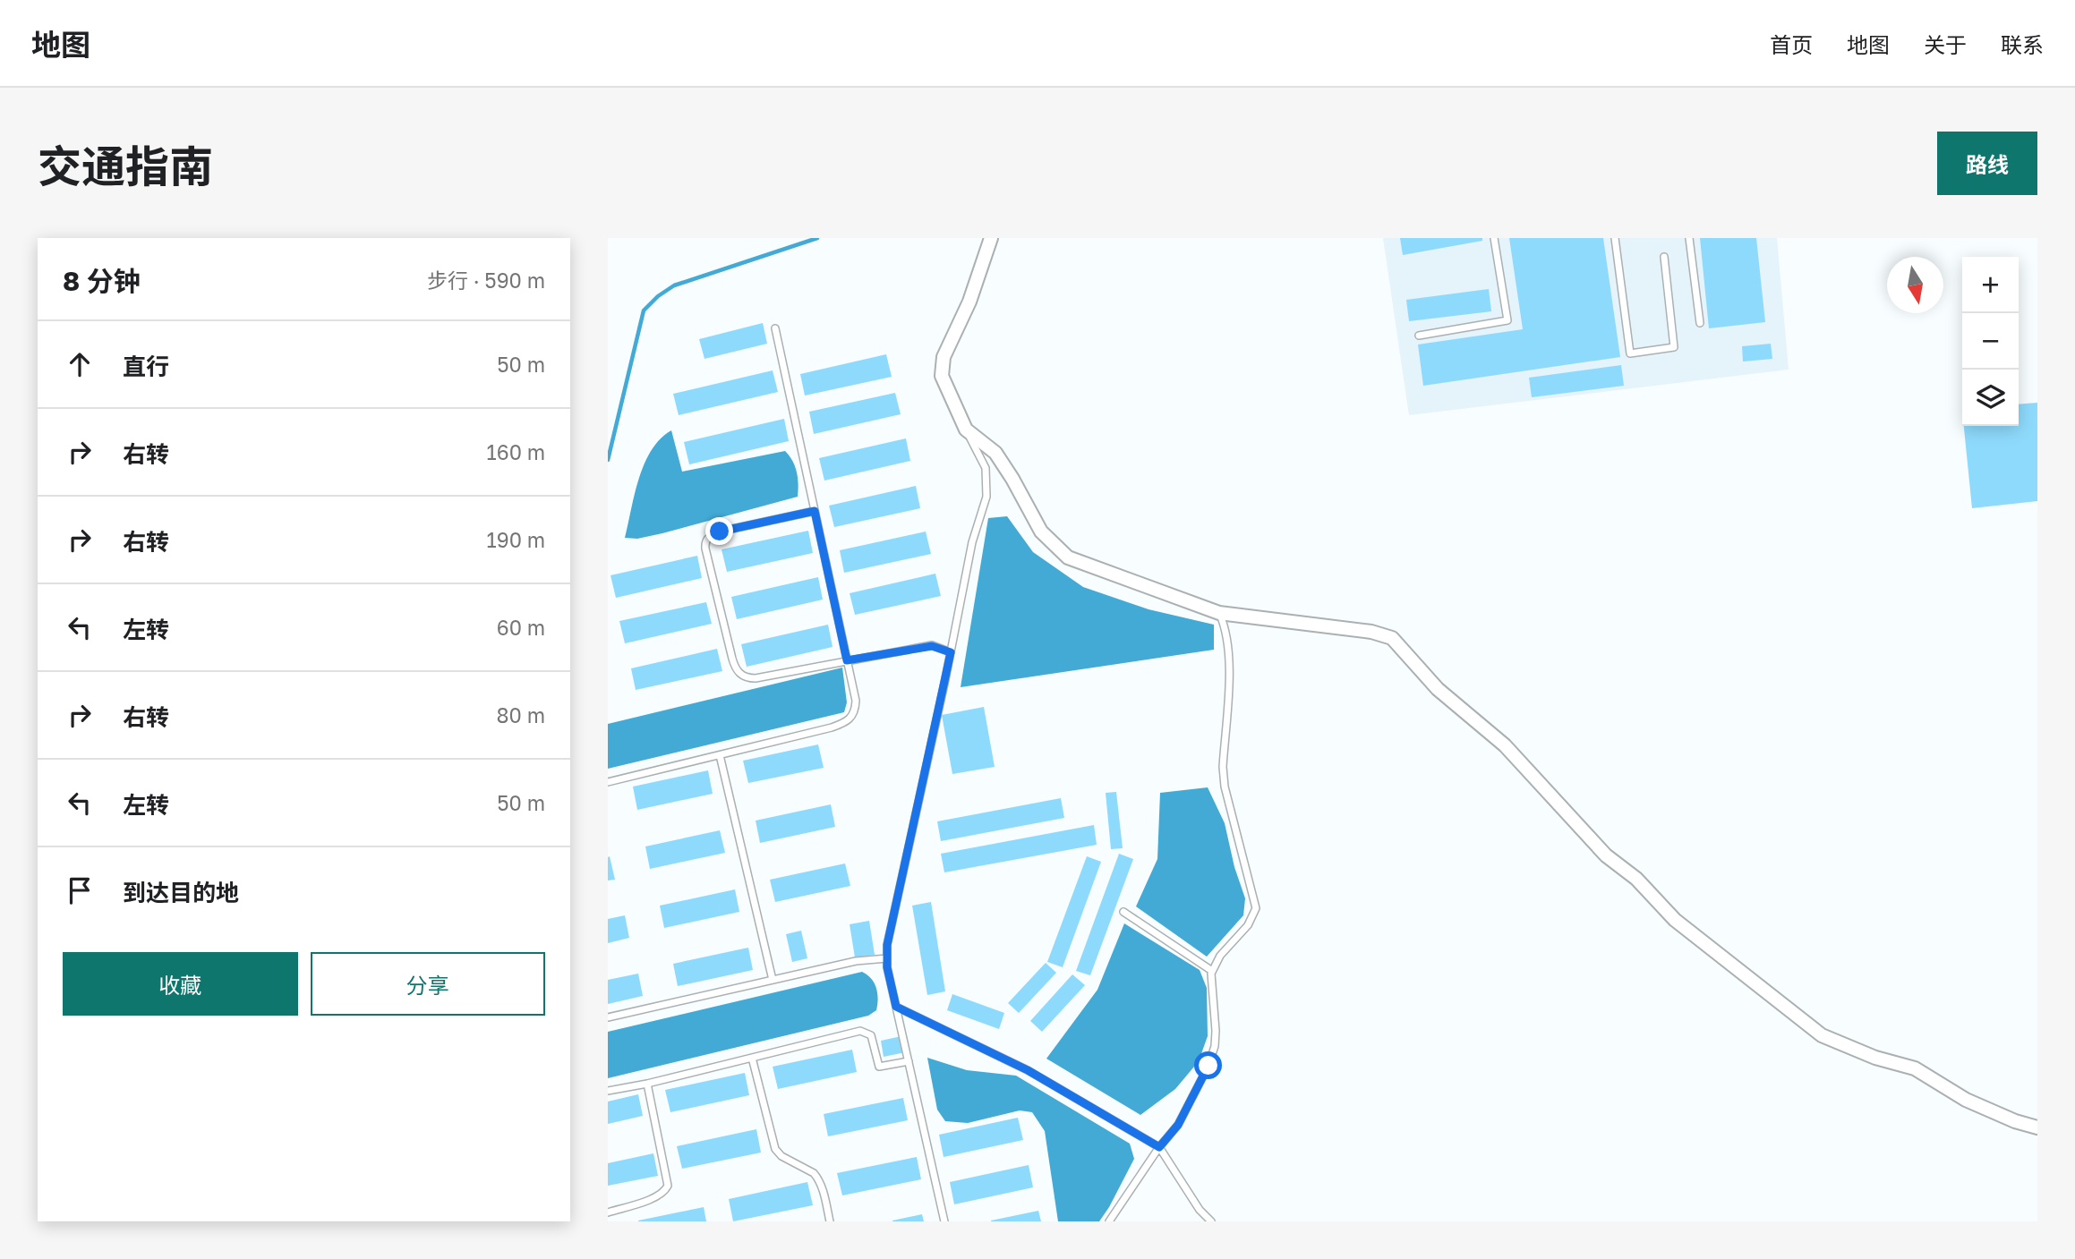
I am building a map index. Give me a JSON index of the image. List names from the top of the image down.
{
  "north": "bottom",
  "page": {
    "header": "地图",
    "nav": [
      "首页",
      "地图",
      "关于",
      "联系"
    ],
    "title": "交通指南",
    "buttons": [
      "路线",
      ["收藏", "分享"]
    ],
    "heading": ["8 分钟", "步行 · 590 m"],
    "map_buttons": ["+", "−"],
    "list": [
      ["直行", "50 m"],
      ["右转", "160 m"],
      ["右转", "190 m"],
      ["左转", "60 m"],
      ["右转", "80 m"],
      ["左转", "50 m"],
      "到达目的地"
    ]
  }
}
